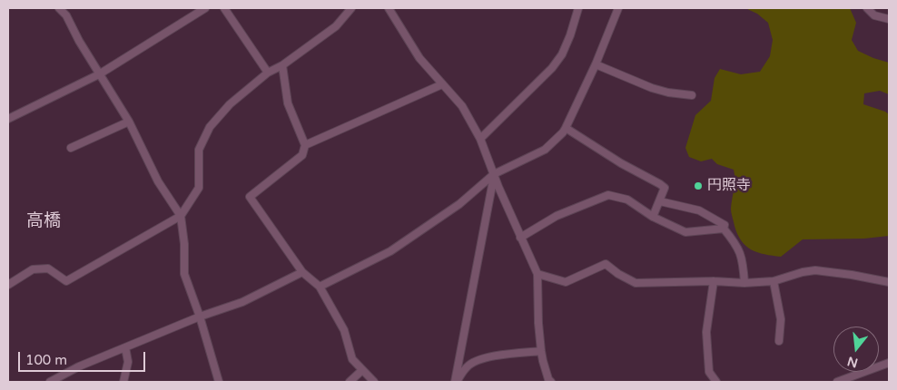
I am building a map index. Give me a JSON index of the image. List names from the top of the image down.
{
  "districts": ["高橋"],
  "places": ["円照寺"],
  "scale_bar": "100 m",
  "north": "bottom"
}
